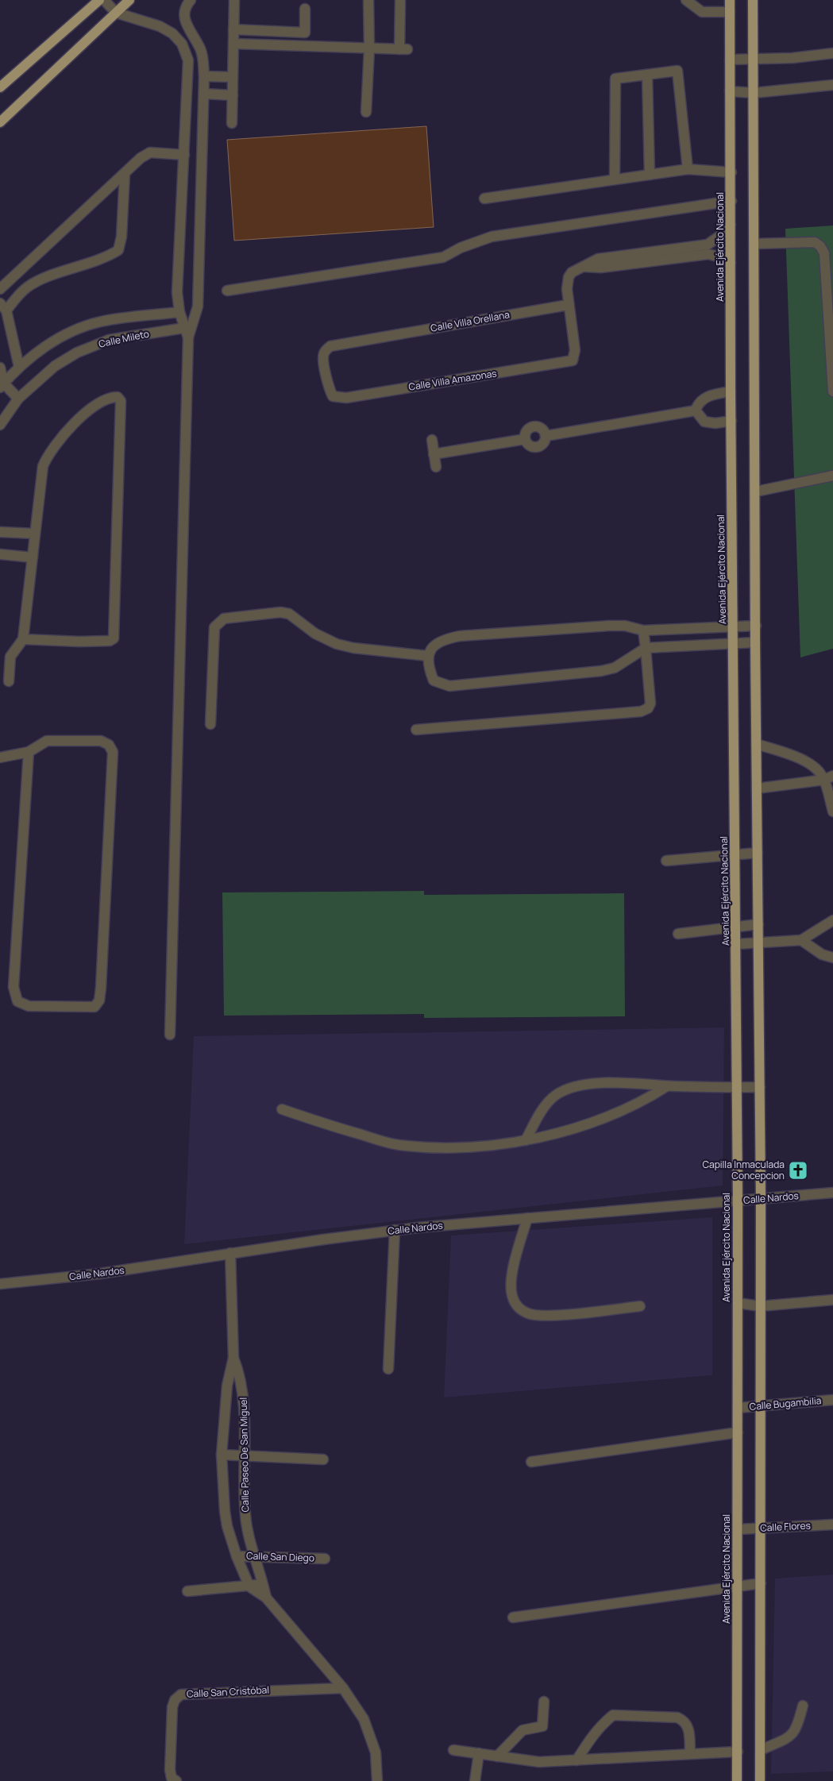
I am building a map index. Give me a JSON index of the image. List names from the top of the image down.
{
  "streets": {
    "main road": ["Avenida Ejército Nacional"],
    "street": [
      "Calle Villa Orellana",
      "Calle Mileto",
      "Calle Villa Amazonas",
      "Calle Nardos",
      "Calle Bugambilia",
      "Calle Paseo De San Miguel",
      "Calle Flores",
      "Calle San Diego",
      "Calle San Cristóbal"
    ]
  },
  "crossings": [
    ["Avenida Ejército Nacional", "Calle Nardos"],
    ["Avenida Ejército Nacional", "Calle Bugambilia"],
    ["Avenida Ejército Nacional", "Calle Flores"],
    ["Calle Villa Orellana", "Calle Villa Amazonas"],
    ["Calle Nardos", "Calle Paseo De San Miguel"],
    ["Calle Paseo De San Miguel", "Calle San Diego"]
  ],
  "places": {
    "church": ["Capilla Inmaculada Concepcion"]
  }
}
